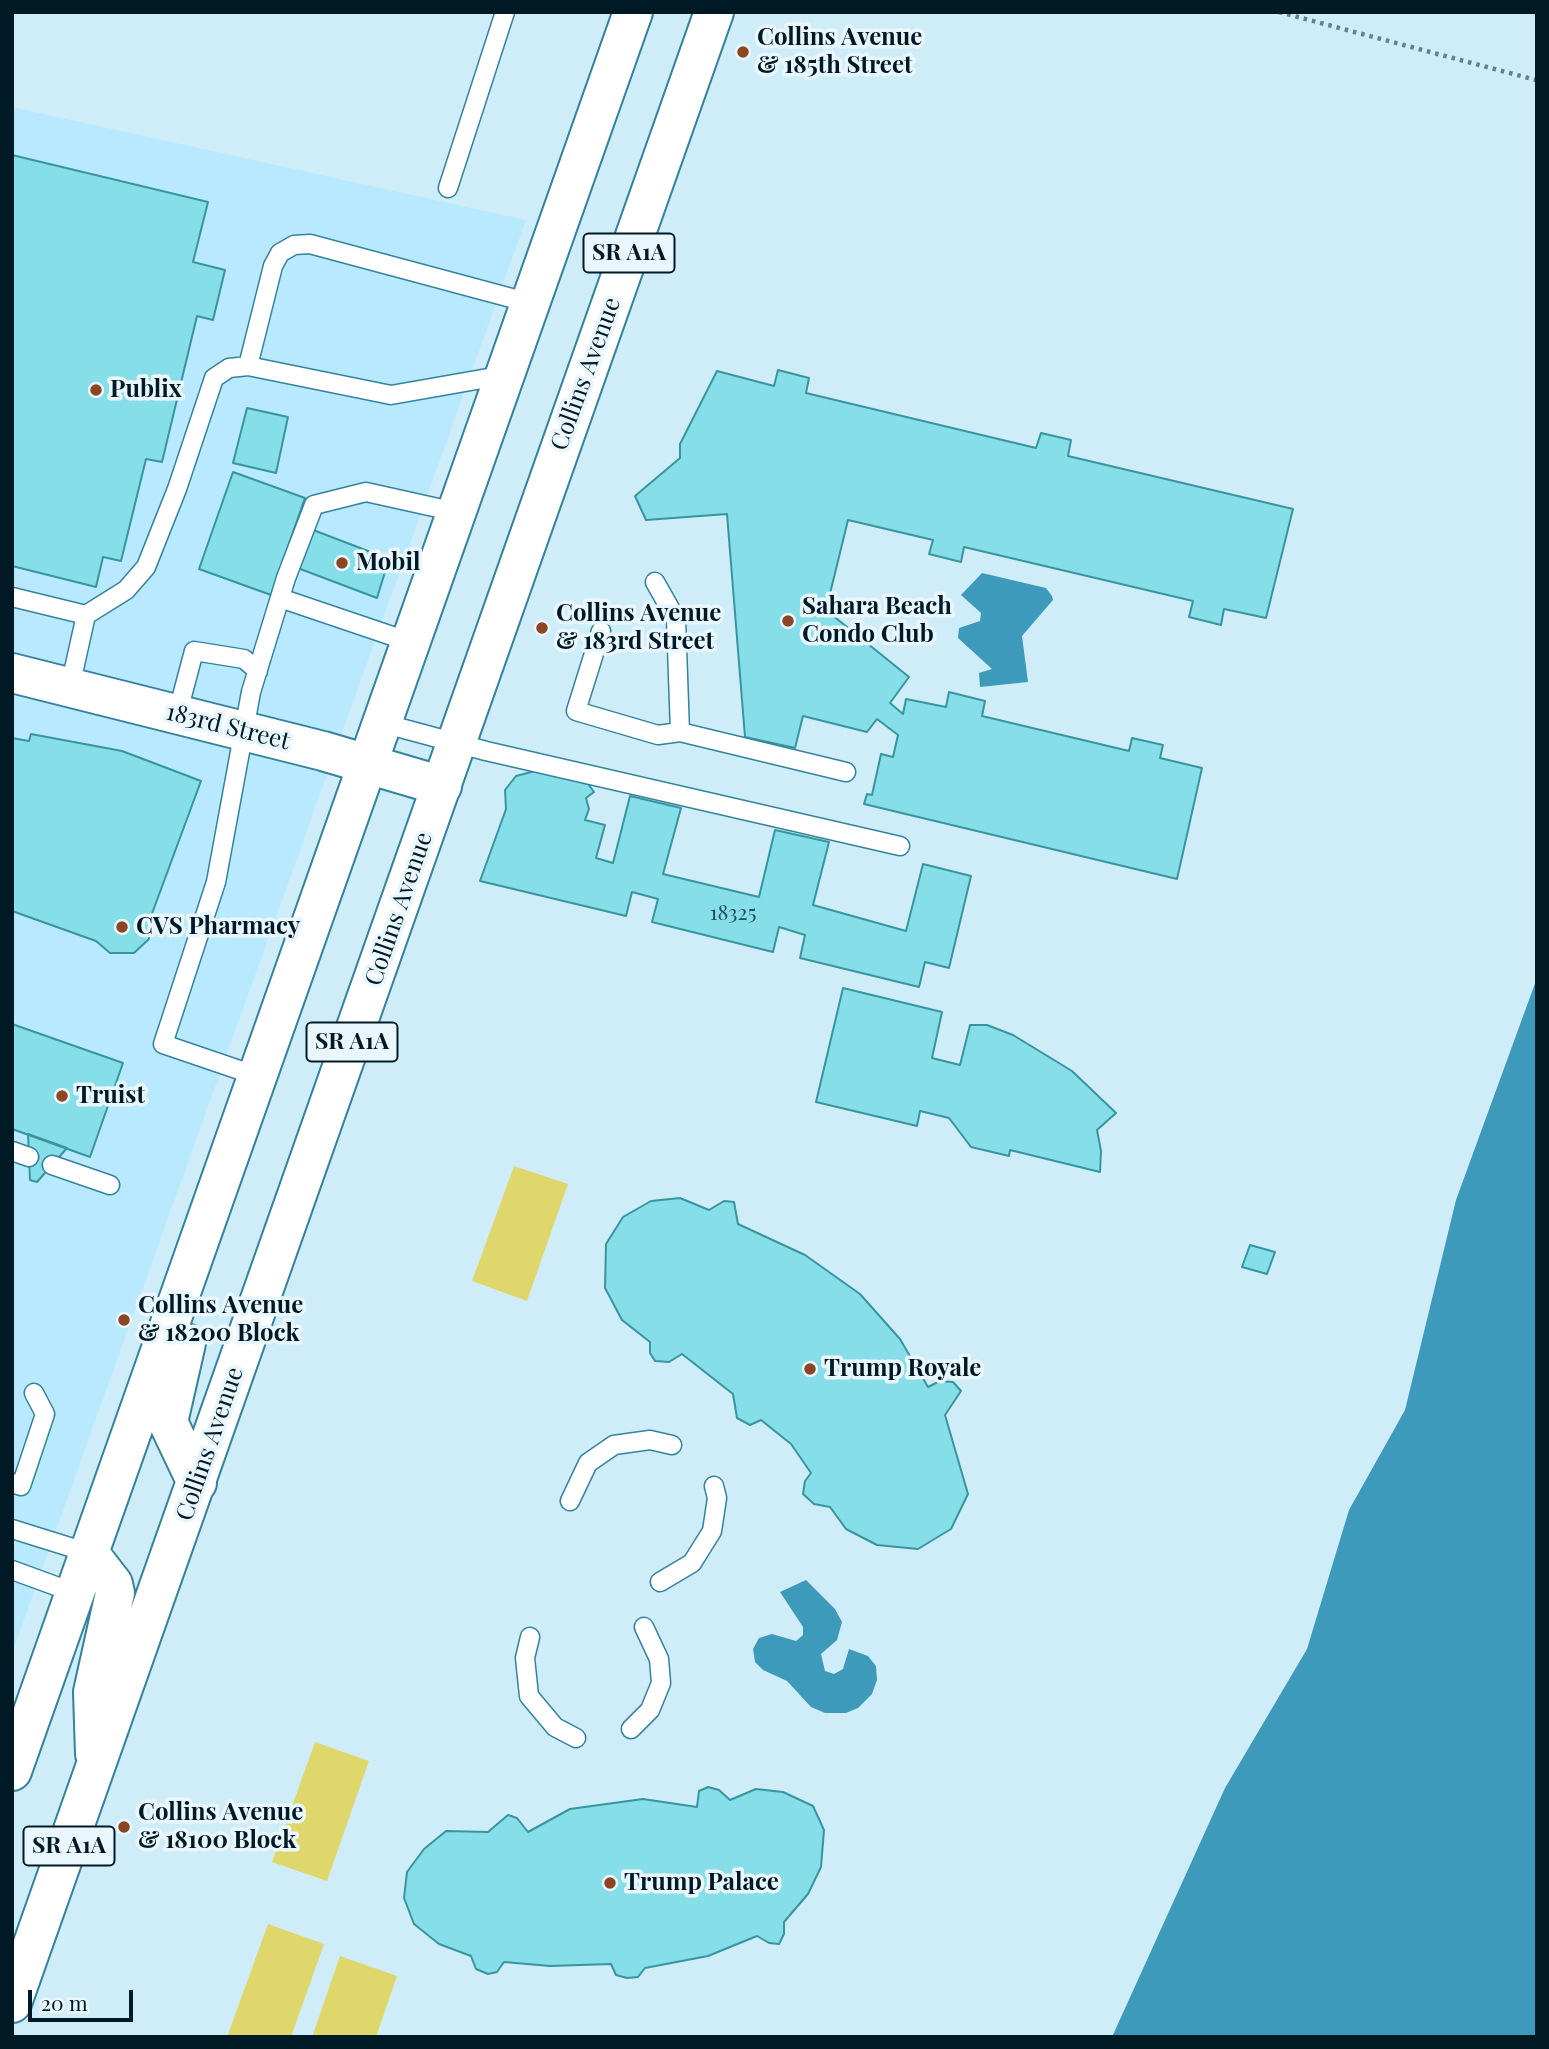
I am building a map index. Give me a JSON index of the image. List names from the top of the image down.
{
  "streets": {
    "main road": ["SR A1A", "Collins Avenue", "183rd Street"]
  },
  "crossings": [
    ["SR A1A", "183rd Street"],
    ["Collins Avenue", "183rd Street"]
  ],
  "places": [
    "Collins Avenue & 185th Street",
    "Publix",
    "Mobil",
    "Sahara Beach Condo Club",
    "Collins Avenue & 183rd Street",
    "CVS Pharmacy",
    "Truist",
    "Collins Avenue & 18200 Block",
    "Trump Royale",
    "Collins Avenue & 18100 Block",
    "Trump Palace"
  ],
  "house_numbers": ["18325"],
  "scale_bar": "20 m"
}
